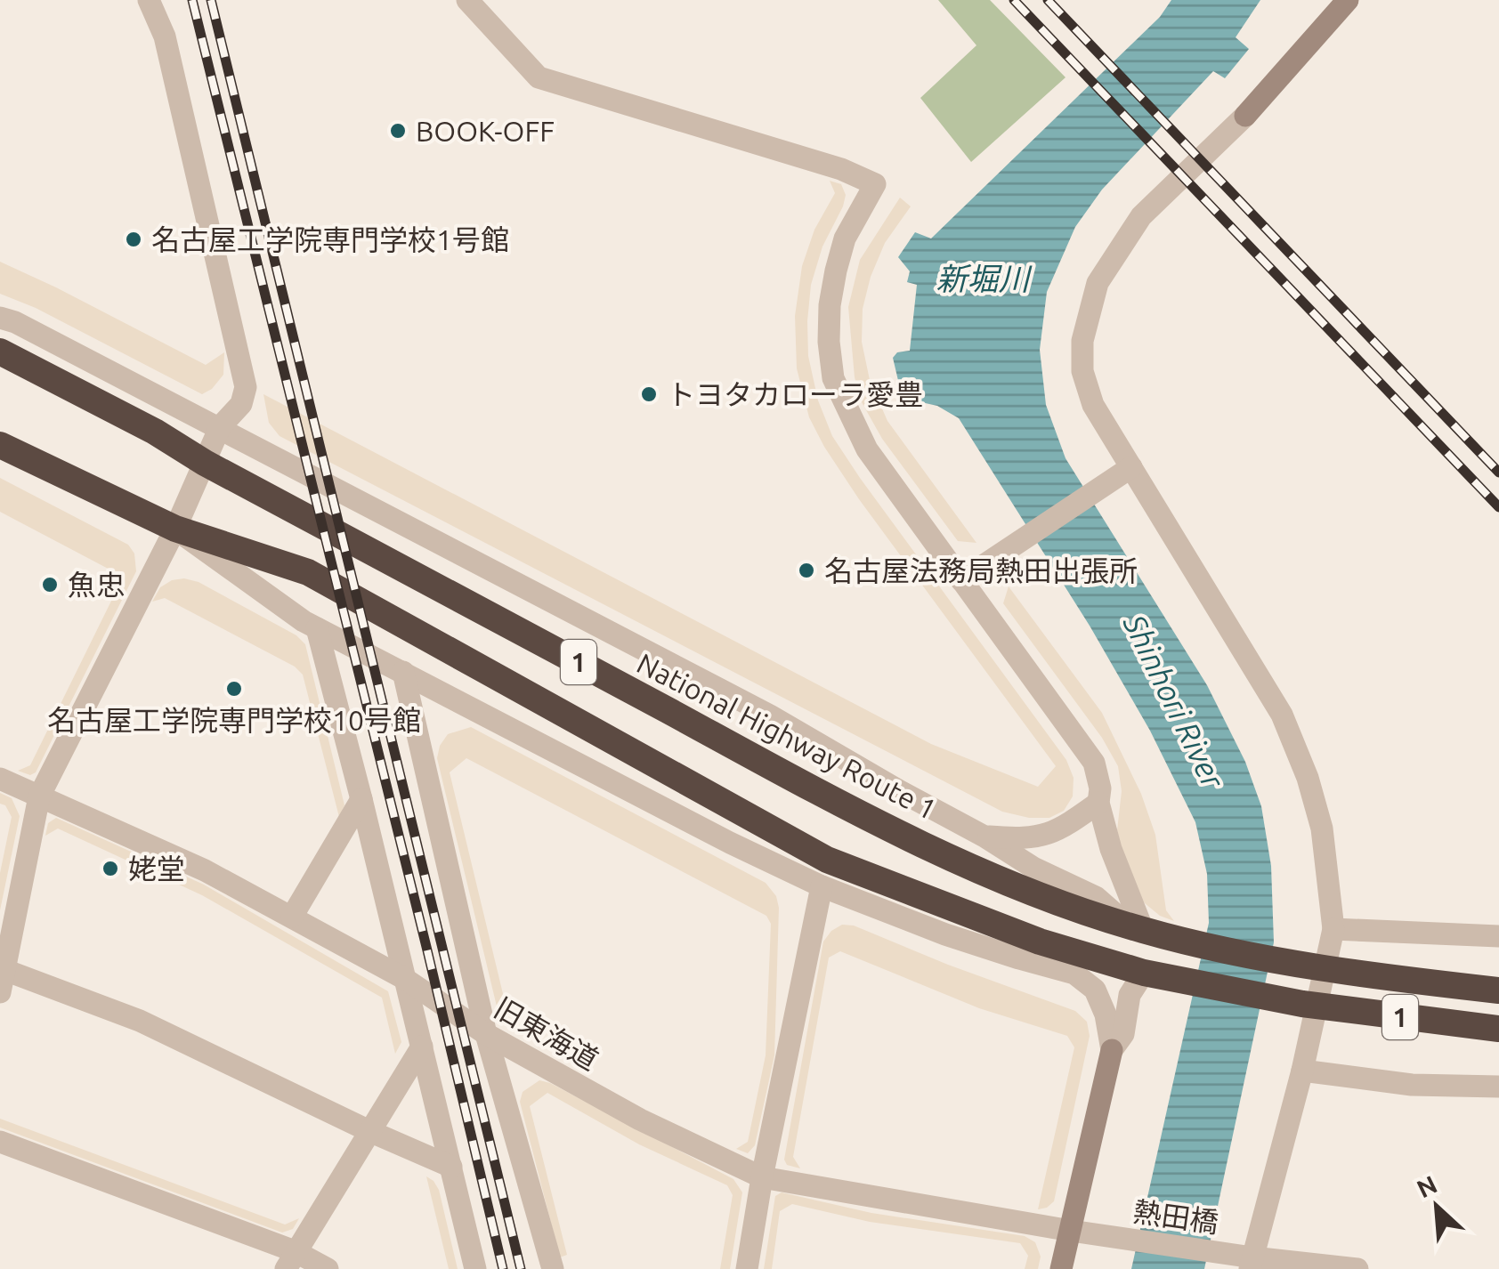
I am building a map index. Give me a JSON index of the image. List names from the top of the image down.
{
  "streets": {
    "highway": ["1", "National Highway Route 1"],
    "street": ["旧東海道", "熱田橋"]
  },
  "crossings": [
    ["旧東海道", "熱田橋"]
  ],
  "water": ["新堀川", "Shinhori River"],
  "places": [
    "BOOK-OFF",
    "名古屋工学院専門学校1号館",
    "トヨタカローラ愛豊",
    "名古屋法務局熱田出張所",
    "魚忠",
    "名古屋工学院専門学校10号館",
    "姥堂"
  ],
  "north": "top left"
}
